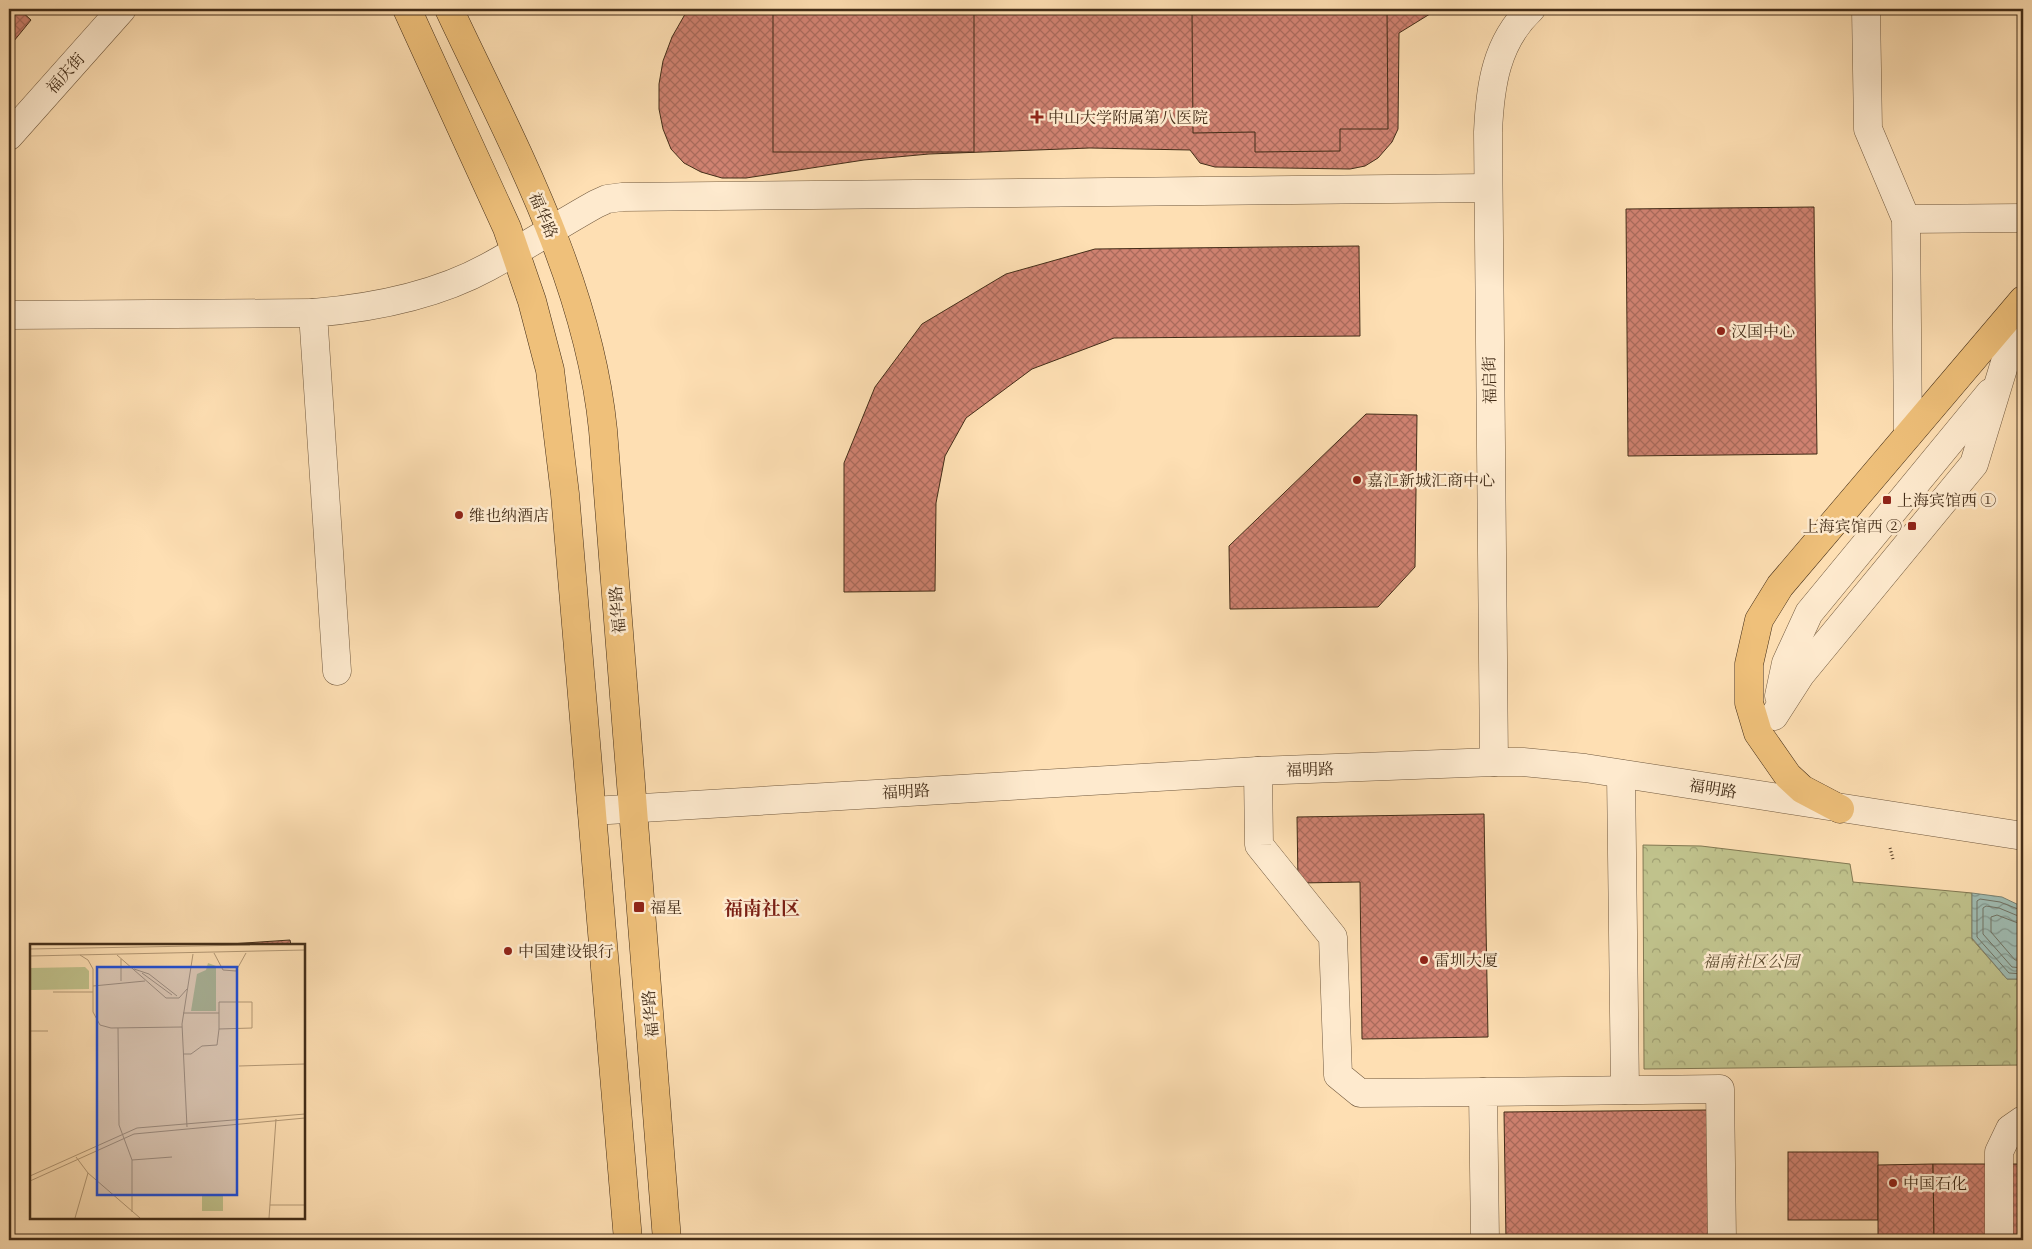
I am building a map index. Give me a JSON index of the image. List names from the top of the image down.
{
  "streets": {
    "main road": ["福华路"],
    "street": ["福庆街", "福启街", "福明路"]
  },
  "crossings": [
    ["福华路", "福明路"],
    ["福启街", "福明路"]
  ],
  "districts": ["福南社区"],
  "parks": ["福南社区公园"],
  "places": {
    "health": ["中山大学附属第八医院"],
    "other": [
      "汉国中心",
      "嘉汇新城汇商中心",
      "维也纳酒店",
      "中国建设银行",
      "雷圳大厦",
      "中国石化"
    ],
    "transit": ["上海宾馆西 ①", "上海宾馆西 ②", "福星"]
  }
}
